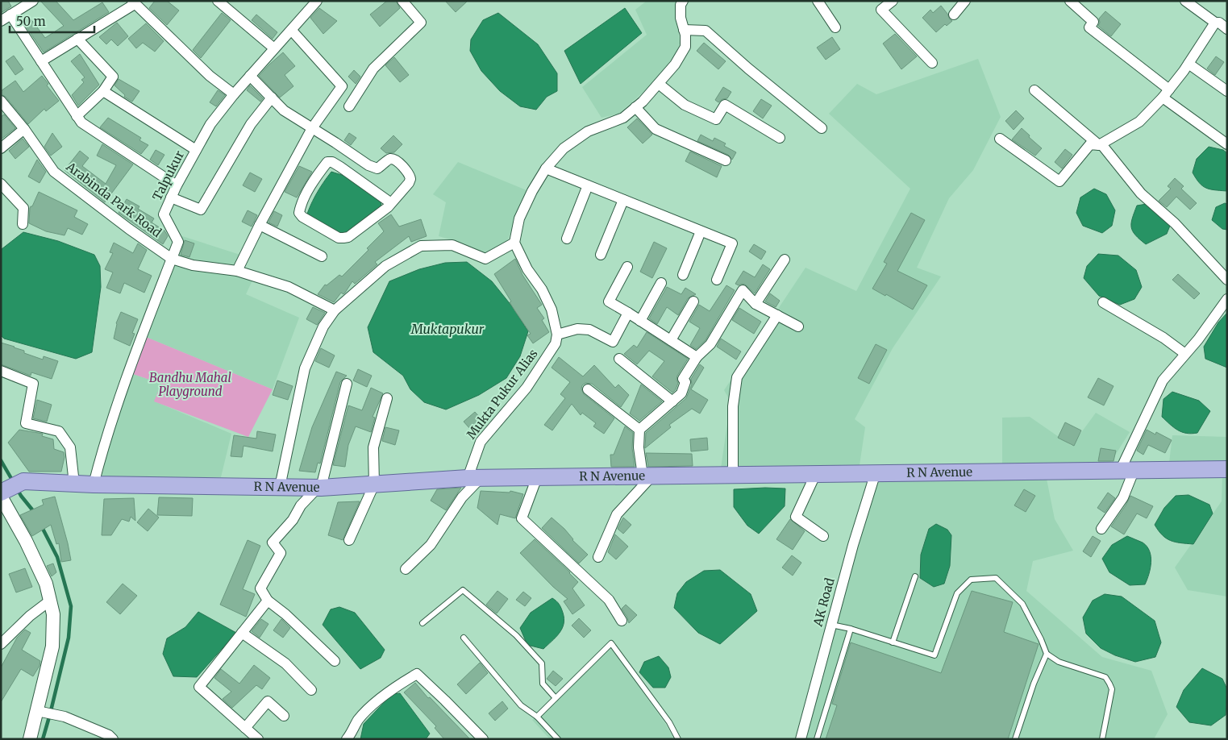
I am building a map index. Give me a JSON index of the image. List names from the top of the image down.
{
  "streets": {
    "main road": ["R N Avenue"],
    "street": [
      "Talpukur",
      "Arabinda Park Road",
      "Mukta Pukur Alias",
      "AK Road"
    ]
  },
  "crossings": [
    ["Talpukur", "Arabinda Park Road"],
    ["Talpukur", "R N Avenue"],
    ["Mukta Pukur Alias", "R N Avenue"],
    ["R N Avenue", "AK Road"]
  ],
  "water": ["Muktapukur"],
  "parks": ["Bandhu Mahal Playground"],
  "scale_bar": "50 m"
}
